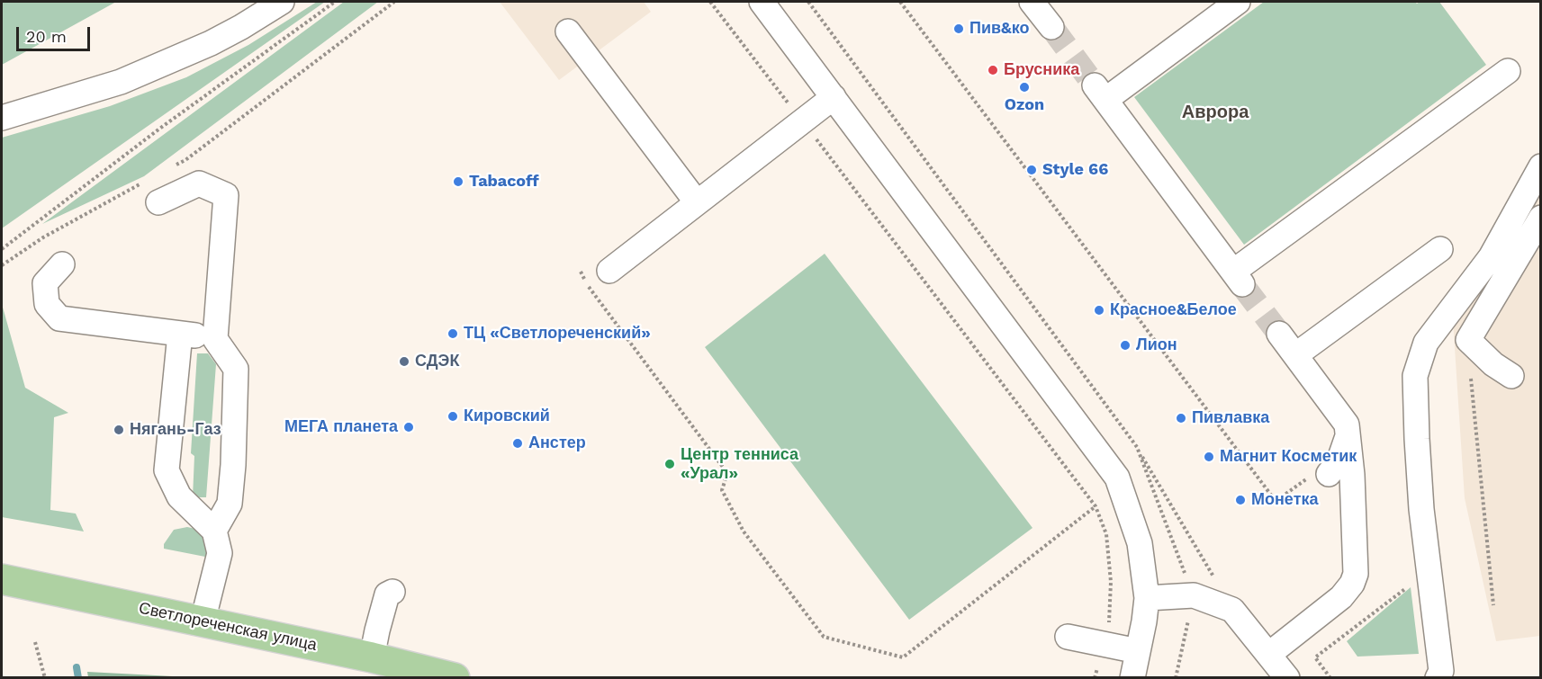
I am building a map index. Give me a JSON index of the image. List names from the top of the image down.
{
  "streets": {
    "main road": ["Светлореченская улица"]
  },
  "districts": ["Аврора"],
  "places": [
    "Пив&ко",
    "Брусника",
    "Ozon",
    "Style 66",
    "Tabacoff",
    "Красное&Белое",
    "ТЦ «Светлореченский»",
    "Лион",
    "СДЭК",
    "Кировский",
    "Пивлавка",
    "МЕГА планета",
    "Нягань-Газ",
    "Анстер",
    "Магнит Косметик",
    "Центр тенниса «Урал»",
    "Монетка"
  ],
  "scale_bar": "20 m"
}
